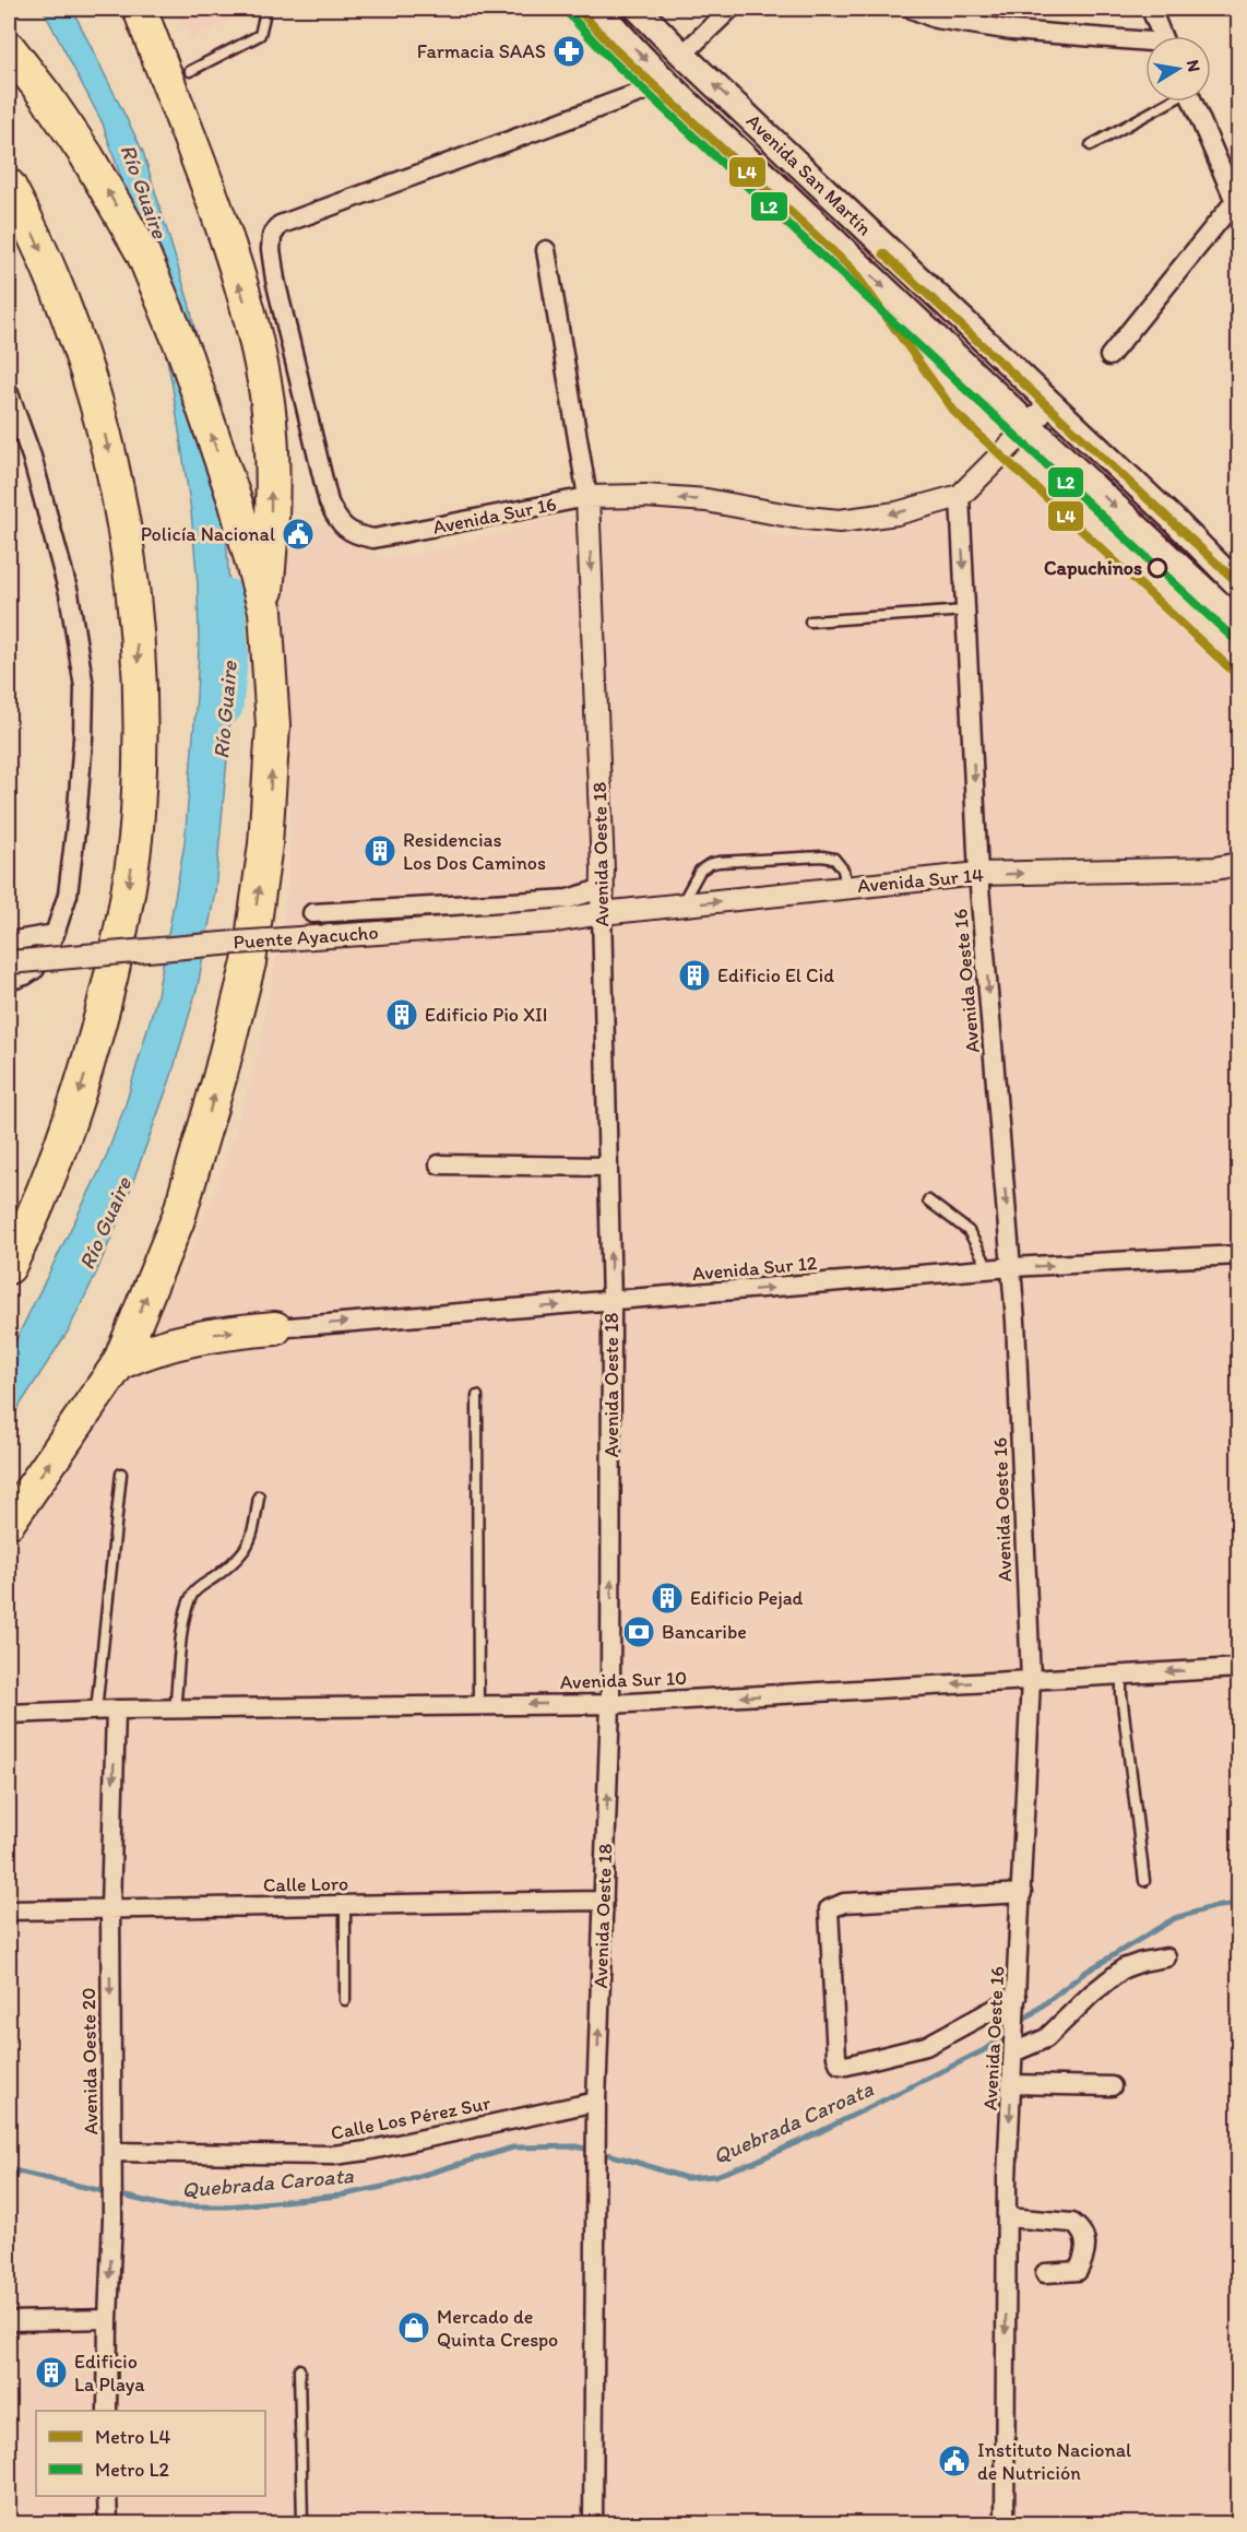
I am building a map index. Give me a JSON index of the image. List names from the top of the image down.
{
  "streets": {
    "main road": ["Avenida San Martín"],
    "street": [
      "Avenida Sur 16",
      "Avenida Oeste 18",
      "Avenida Sur 14",
      "Puente Ayacucho",
      "Avenida Oeste 16",
      "Avenida Sur 12",
      "Avenida Sur 10",
      "Calle Loro",
      "Avenida Oeste 20",
      "Calle Los Pérez Sur"
    ]
  },
  "crossings": [
    ["Avenida San Martín", "Avenida Sur 16"],
    ["Avenida Sur 16", "Avenida Oeste 18"],
    ["Avenida Sur 16", "Avenida Oeste 16"],
    ["Avenida Oeste 18", "Avenida Sur 14"],
    ["Avenida Oeste 18", "Puente Ayacucho"],
    ["Avenida Oeste 18", "Avenida Sur 12"],
    ["Avenida Oeste 18", "Avenida Sur 10"],
    ["Avenida Oeste 18", "Calle Loro"],
    ["Avenida Oeste 18", "Calle Los Pérez Sur"],
    ["Avenida Sur 14", "Puente Ayacucho"],
    ["Avenida Sur 14", "Avenida Oeste 16"],
    ["Avenida Oeste 16", "Avenida Sur 12"],
    ["Avenida Oeste 16", "Avenida Sur 10"],
    ["Avenida Sur 10", "Avenida Oeste 20"],
    ["Calle Loro", "Avenida Oeste 20"],
    ["Avenida Oeste 20", "Calle Los Pérez Sur"]
  ],
  "one_way": [
    "Avenida Sur 14",
    "Avenida Oeste 16",
    "Avenida Sur 12",
    "Avenida Sur 10",
    "Avenida Oeste 20"
  ],
  "water": ["Río Guaire", "Quebrada Caroata"],
  "places": {
    "pharmacy": ["Farmacia SAAS"],
    "public building": ["Policía Nacional", "Instituto Nacional de Nutrición"],
    "other": ["Capuchinos"],
    "building": [
      "Residencias Los Dos Caminos",
      "Edificio El Cid",
      "Edificio Pio XII",
      "Edificio Pejad",
      "Edificio La Playa"
    ],
    "bank": ["Bancaribe"],
    "shop": ["Mercado de Quinta Crespo"]
  },
  "lines": ["metro line L4", "metro line L2"],
  "legend": ["Metro L4", "Metro L2"],
  "north": "right"
}
